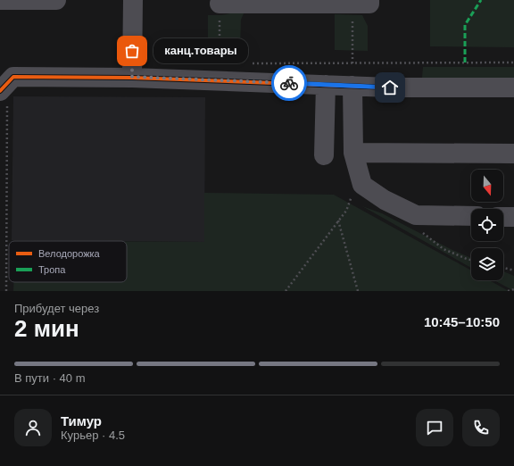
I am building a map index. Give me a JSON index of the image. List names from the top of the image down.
{
  "places": ["канц.товары"],
  "legend": ["Велодорожка", "Тропа"],
  "north": "bottom",
  "page": {
    "bubble": "канц.товары",
    "heading": ["2 мин", "Прибудет через", "10:45–10:50"],
    "panel": ["Тимур", "Курьер · 4.5"],
    "bar": "В пути · 40 m"
  }
}
